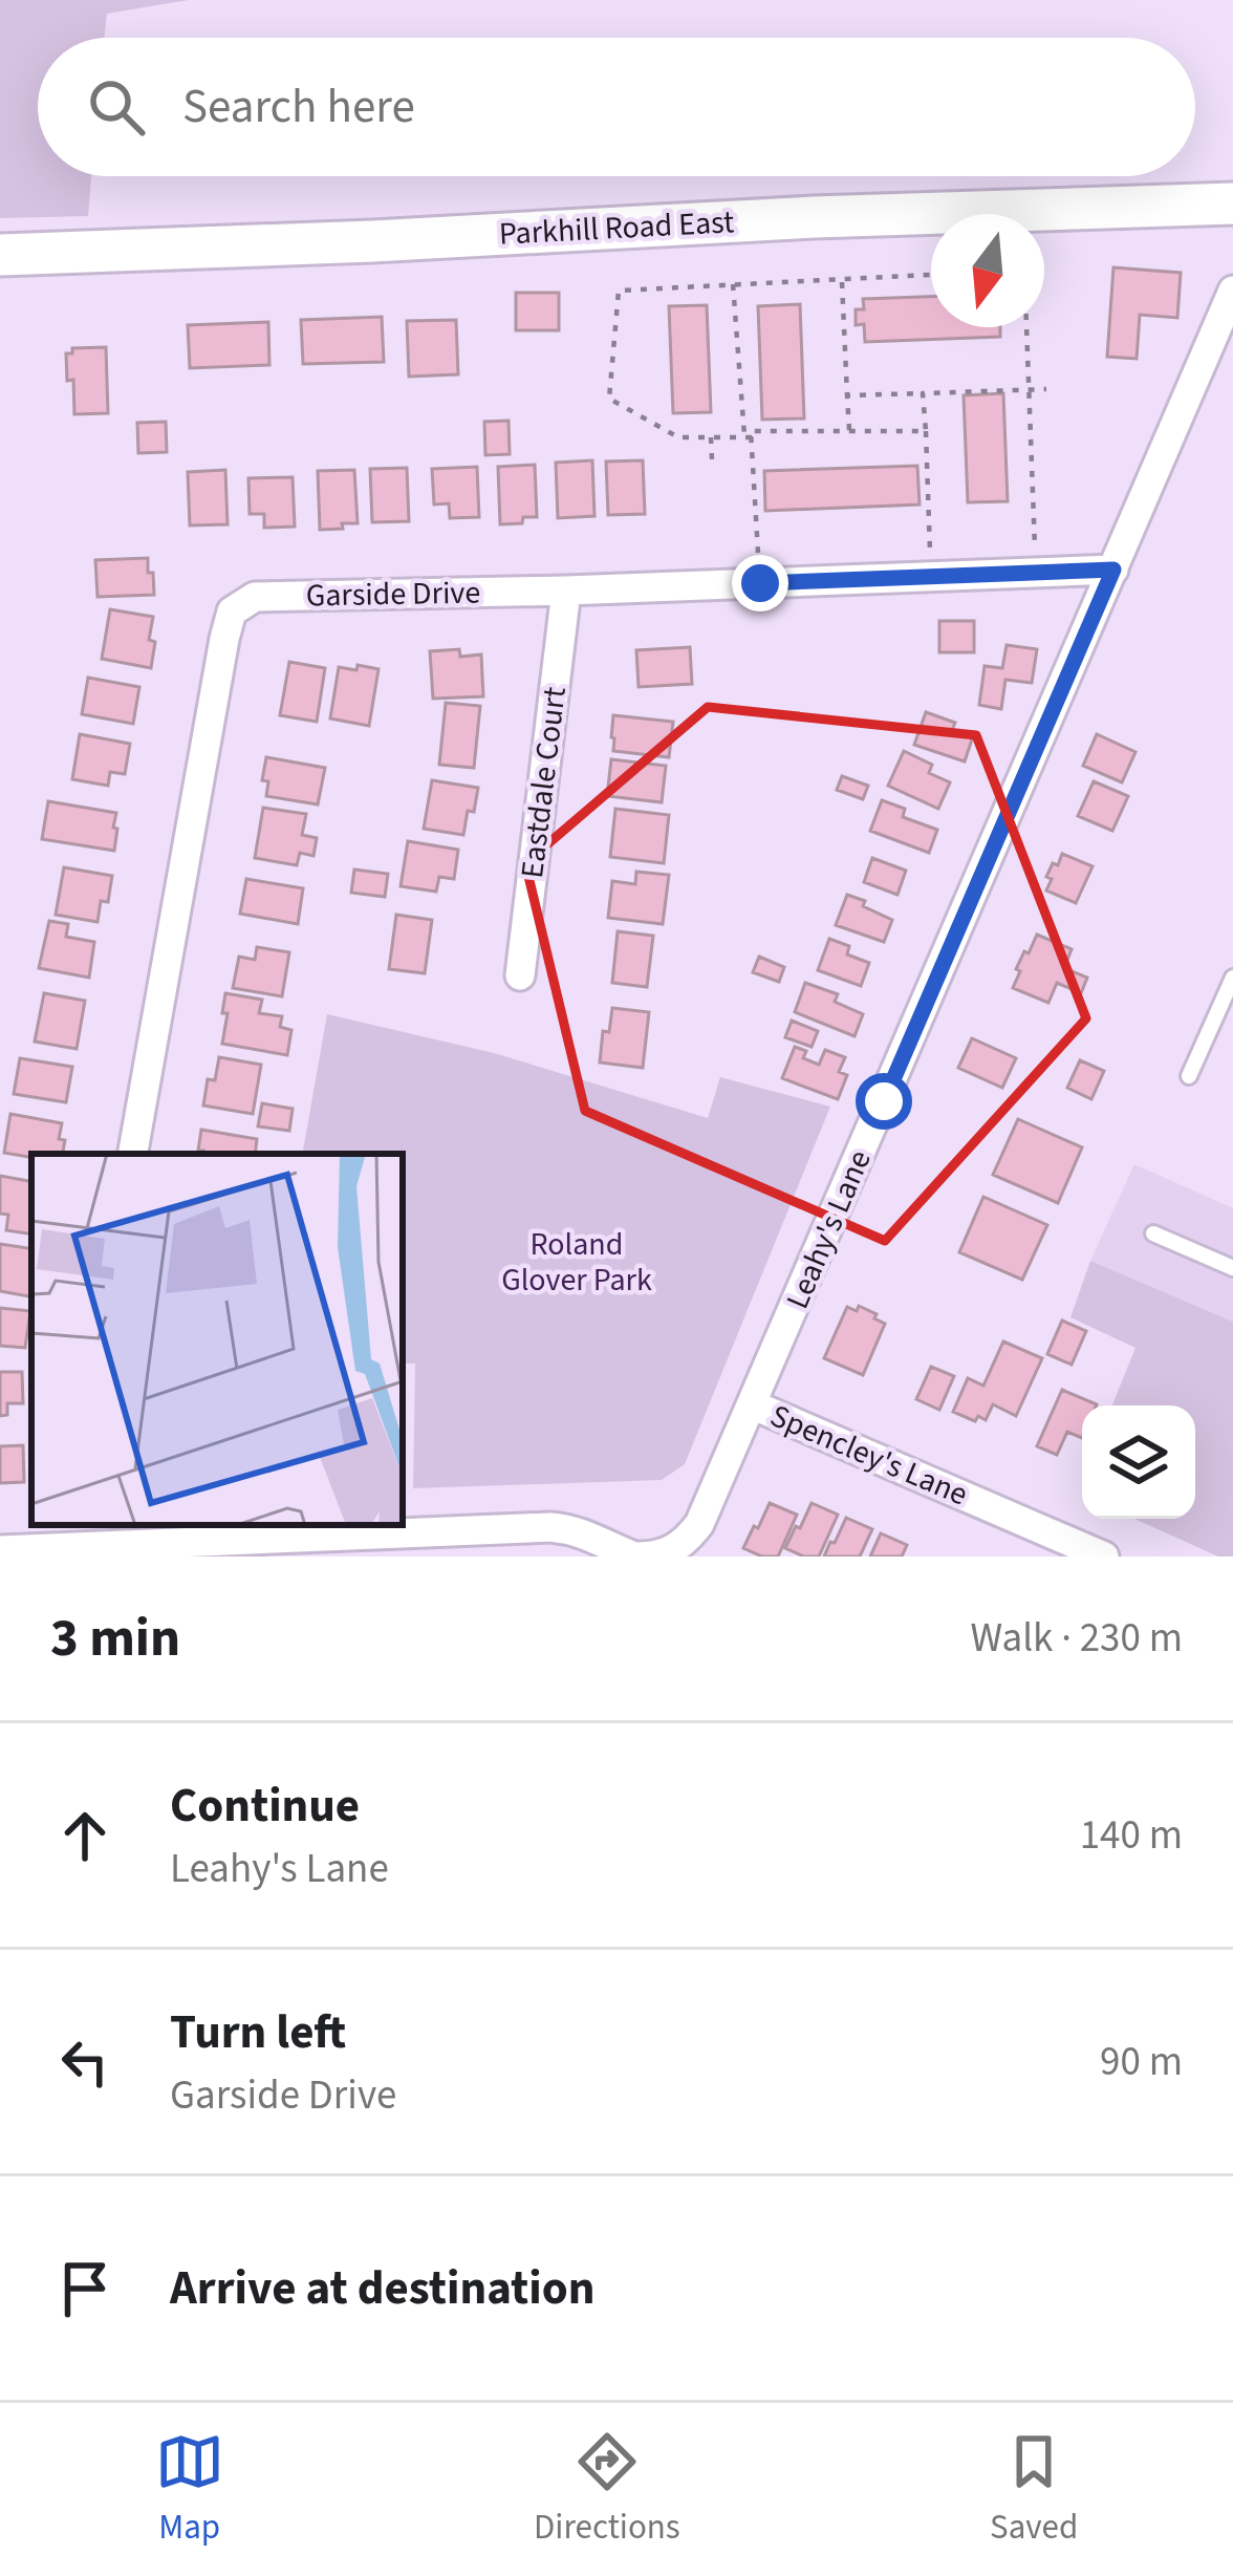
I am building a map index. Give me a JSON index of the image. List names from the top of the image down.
{
  "streets": {
    "main road": ["Parkhill Road East"],
    "street": [
      "Garside Drive",
      "Eastdale Court",
      "Leahy's Lane",
      "Spencley's Lane"
    ]
  },
  "crossings": [
    ["Garside Drive", "Eastdale Court"],
    ["Garside Drive", "Leahy's Lane"],
    ["Leahy's Lane", "Spencley's Lane"]
  ],
  "parks": ["Roland Glover Park"],
  "north": "bottom",
  "page": {
    "search": "Search here",
    "heading": ["3 min", "Walk · 230 m"],
    "list": [
      ["Continue", "Leahy's Lane", "140 m"],
      ["Turn left", "Garside Drive", "90 m"],
      "Arrive at destination"
    ],
    "nav": ["Map", "Directions", "Saved"]
  }
}
